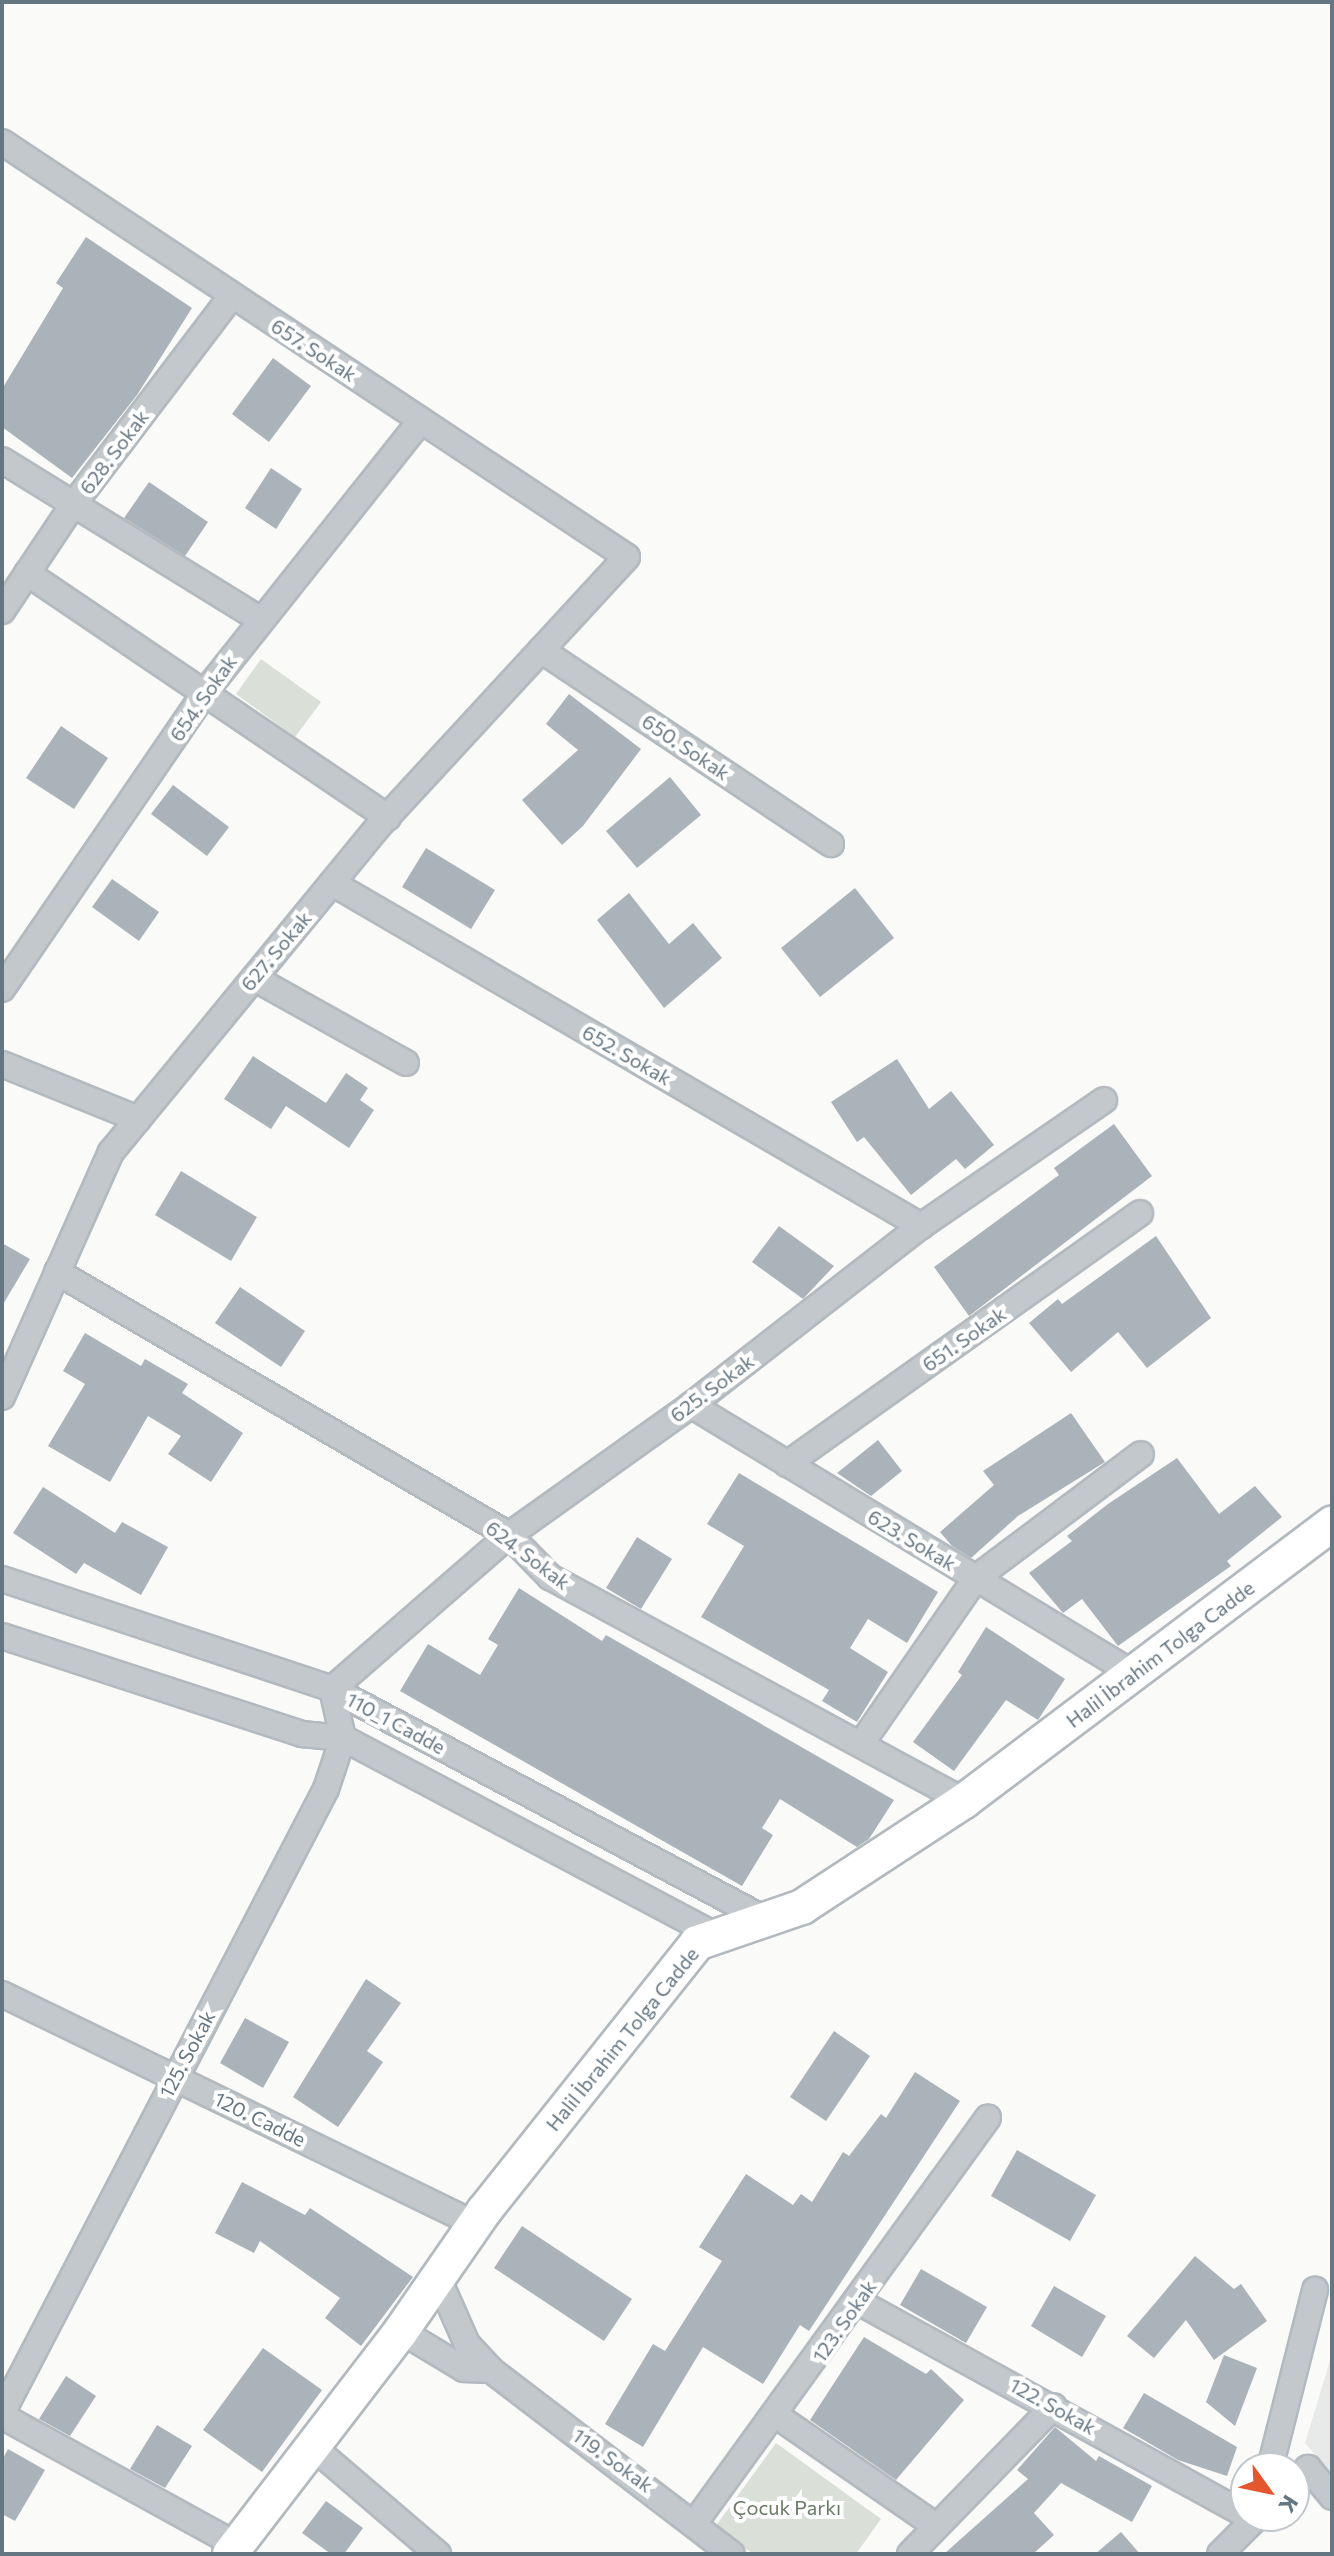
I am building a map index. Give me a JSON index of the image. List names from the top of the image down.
{
  "streets": {
    "street": [
      "657. Sokak",
      "628. Sokak",
      "654. Sokak",
      "650. Sokak",
      "627. Sokak",
      "652. Sokak",
      "651. Sokak",
      "625. Sokak",
      "623. Sokak",
      "624. Sokak",
      "Halil İbrahim Tolga Cadde",
      "110_1 Cadde",
      "125. Sokak",
      "120. Cadde",
      "123. Sokak",
      "122. Sokak",
      "119. Sokak"
    ]
  },
  "crossings": [
    ["657. Sokak", "628. Sokak"],
    ["657. Sokak", "654. Sokak"],
    ["657. Sokak", "627. Sokak"],
    ["650. Sokak", "627. Sokak"],
    ["627. Sokak", "652. Sokak"],
    ["627. Sokak", "624. Sokak"],
    ["652. Sokak", "625. Sokak"],
    ["651. Sokak", "623. Sokak"],
    ["625. Sokak", "623. Sokak"],
    ["625. Sokak", "624. Sokak"],
    ["625. Sokak", "110_1 Cadde"],
    ["623. Sokak", "Halil İbrahim Tolga Cadde"],
    ["624. Sokak", "Halil İbrahim Tolga Cadde"],
    ["Halil İbrahim Tolga Cadde", "110_1 Cadde"],
    ["Halil İbrahim Tolga Cadde", "120. Cadde"],
    ["110_1 Cadde", "125. Sokak"],
    ["125. Sokak", "120. Cadde"],
    ["123. Sokak", "122. Sokak"],
    ["123. Sokak", "119. Sokak"]
  ],
  "parks": ["Çocuk Parkı"],
  "north": "bottom right"
}
